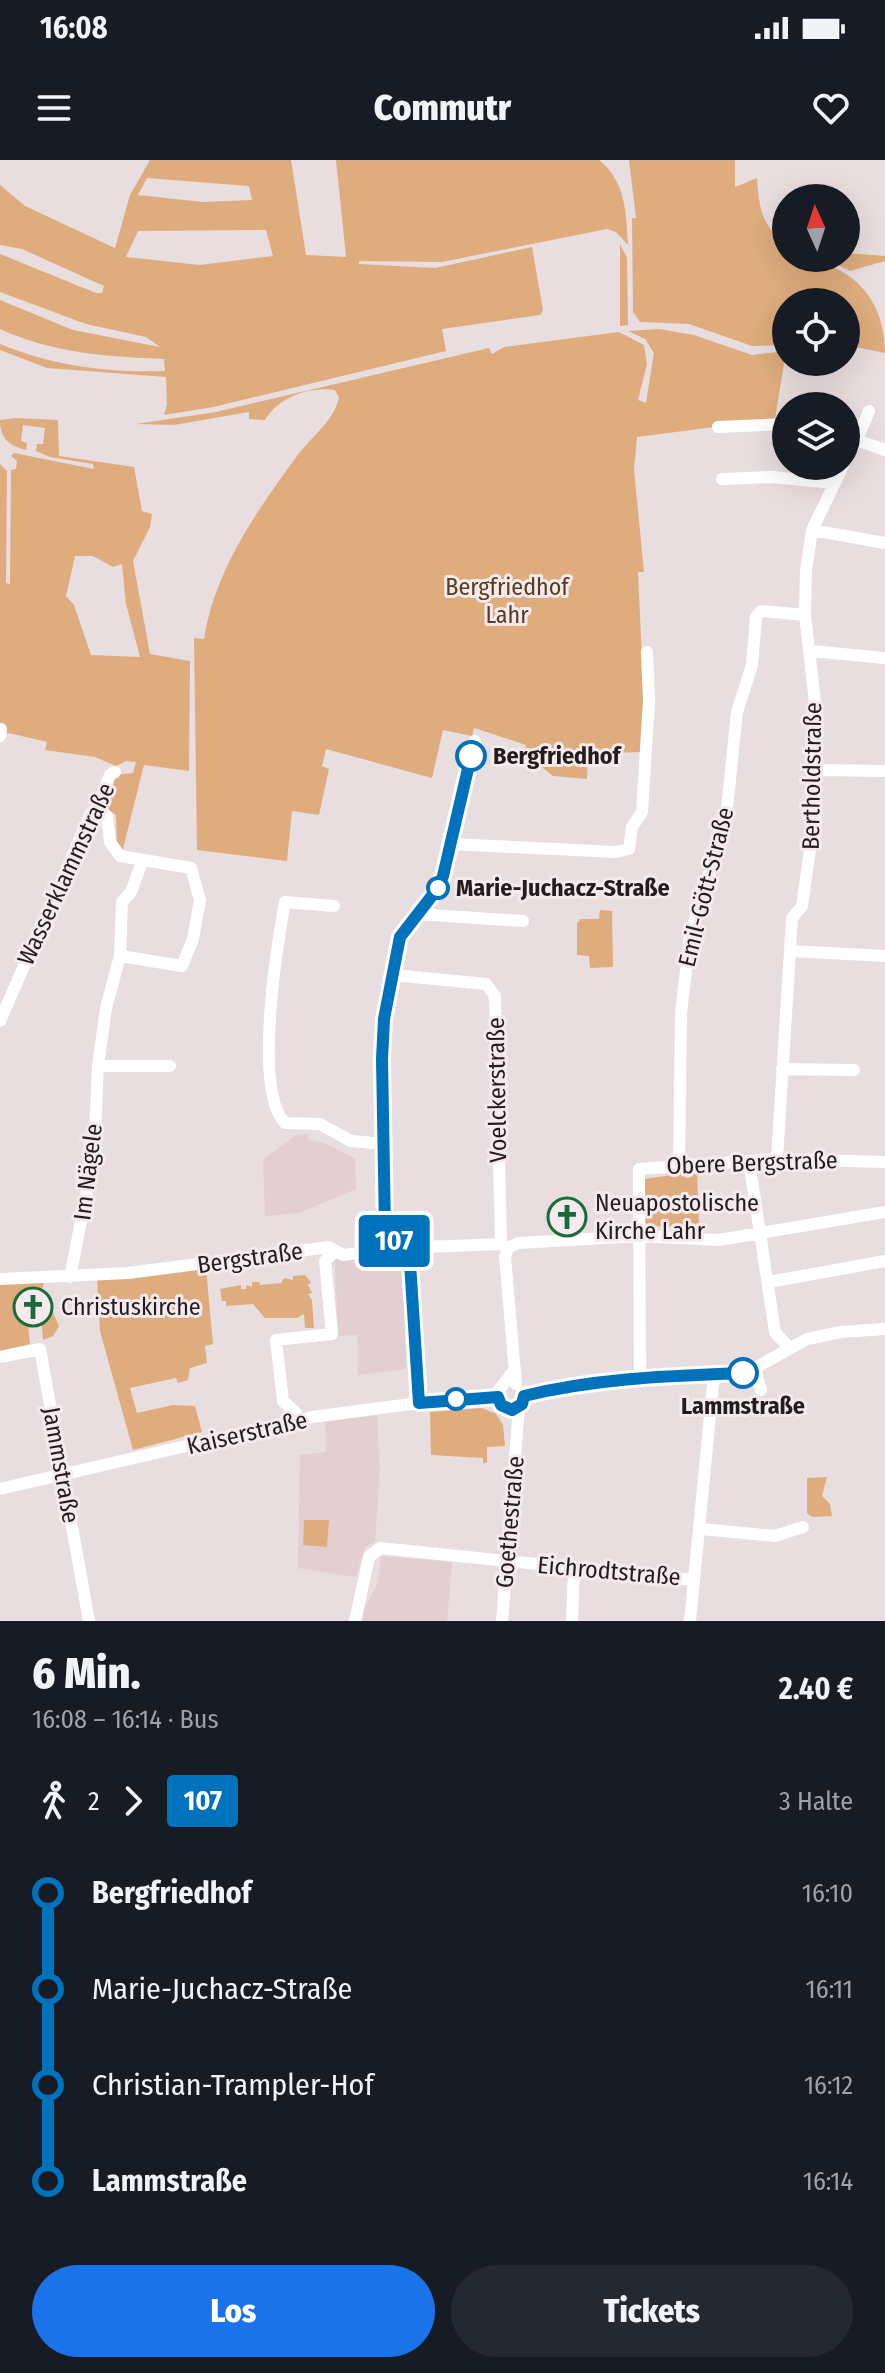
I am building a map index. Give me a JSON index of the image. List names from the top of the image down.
{
  "streets": {
    "street": [
      "Bertholdstraße",
      "Wasserklammstraße",
      "Emil-Gött-Straße",
      "Voelckerstraße",
      "Obere Bergstraße",
      "Im Nägele",
      "Bergstraße",
      "Kaiserstraße",
      "Jammstraße",
      "Goethestraße",
      "Eichrodtstraße"
    ]
  },
  "crossings": [
    ["Bertholdstraße", "Emil-Gött-Straße"],
    ["Bertholdstraße", "Obere Bergstraße"],
    ["Emil-Gött-Straße", "Obere Bergstraße"],
    ["Voelckerstraße", "Bergstraße"],
    ["Voelckerstraße", "Goethestraße"],
    ["Obere Bergstraße", "Bergstraße"],
    ["Im Nägele", "Bergstraße"],
    ["Bergstraße", "Goethestraße"],
    ["Kaiserstraße", "Jammstraße"],
    ["Kaiserstraße", "Goethestraße"],
    ["Goethestraße", "Eichrodtstraße"]
  ],
  "parks": ["Bergfriedhof Lahr"],
  "places": {
    "other": ["Bergfriedhof", "Marie-Juchacz-Straße", "Lammstraße"],
    "church": ["Neuapostolische Kirche Lahr", "Christuskirche"]
  },
  "lines": ["bus line 107"],
  "north": "top",
  "page": {
    "status": "16:08",
    "header": "Commutr",
    "on_map": "107",
    "heading": ["6 Min.", "16:08 – 16:14 · Bus", "2.40 €"],
    "legs": ["2", "107", "3 Halte"],
    "list": [
      {
        "name": "Bergfriedhof",
        "value": "16:10"
      },
      {
        "name": "Marie-Juchacz-Straße",
        "value": "16:11"
      },
      {
        "name": "Christian-Trampler-Hof",
        "value": "16:12"
      },
      {
        "name": "Lammstraße",
        "value": "16:14"
      }
    ],
    "buttons": ["Los", "Tickets"]
  }
}
